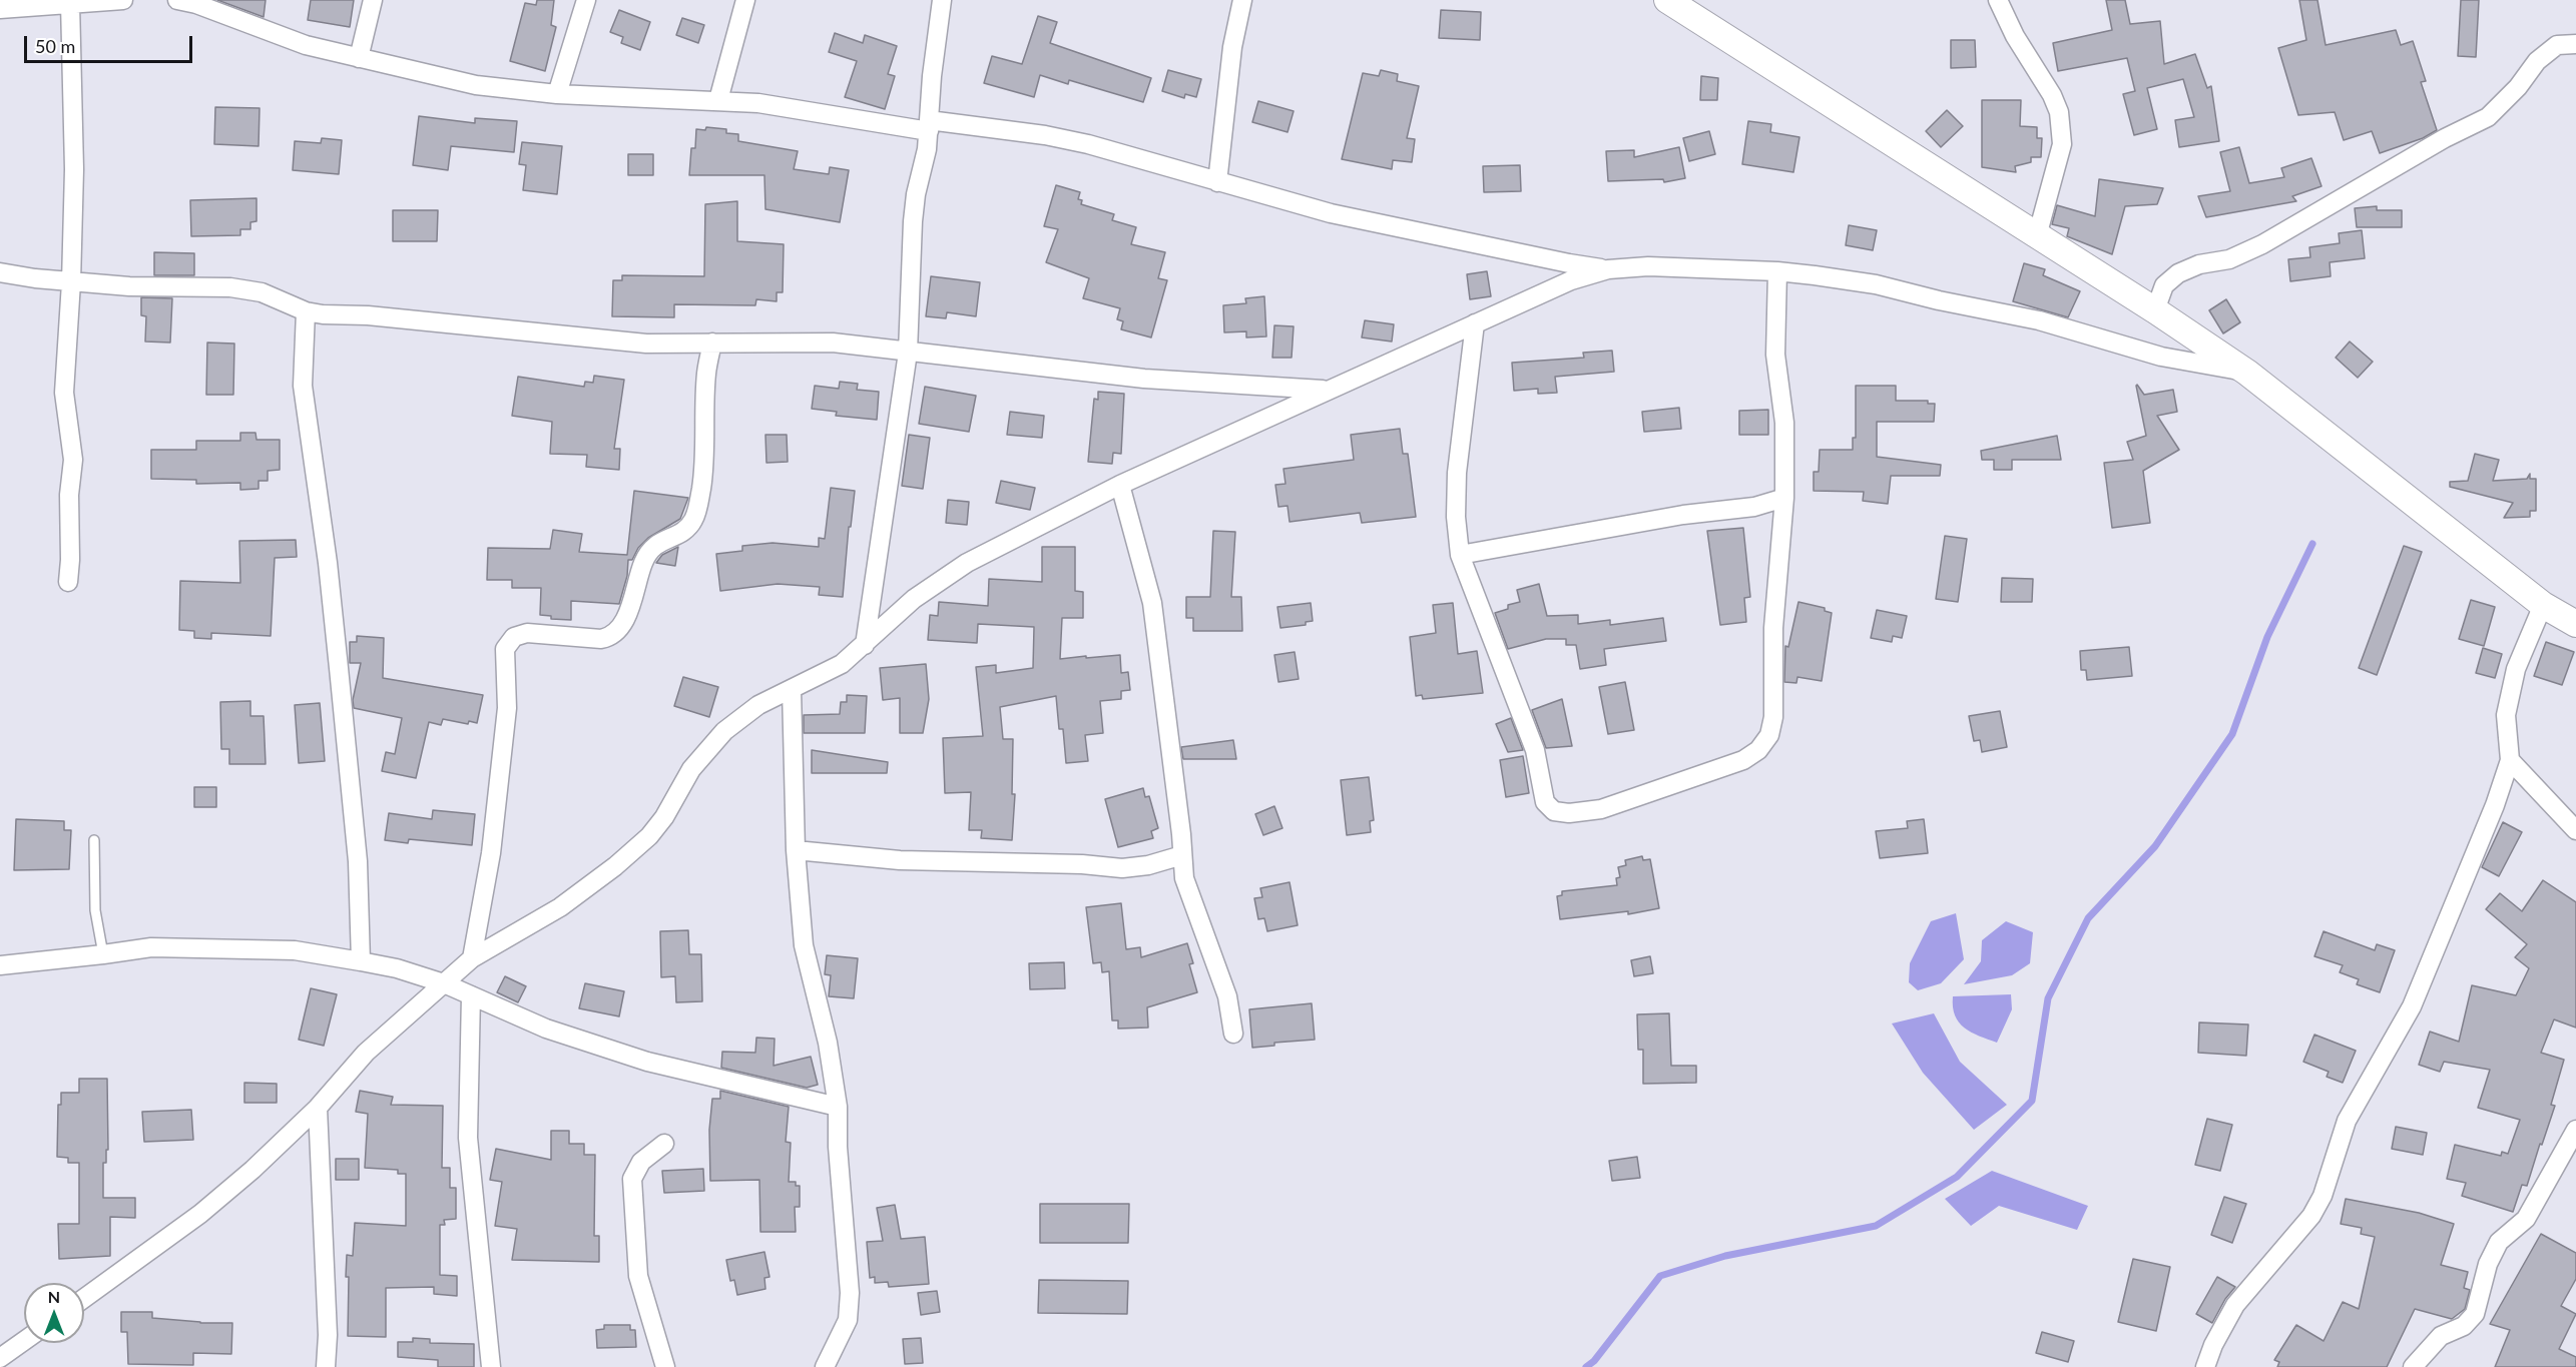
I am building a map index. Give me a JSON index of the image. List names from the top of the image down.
{
  "scale_bar": "50 m",
  "north": "top"
}
